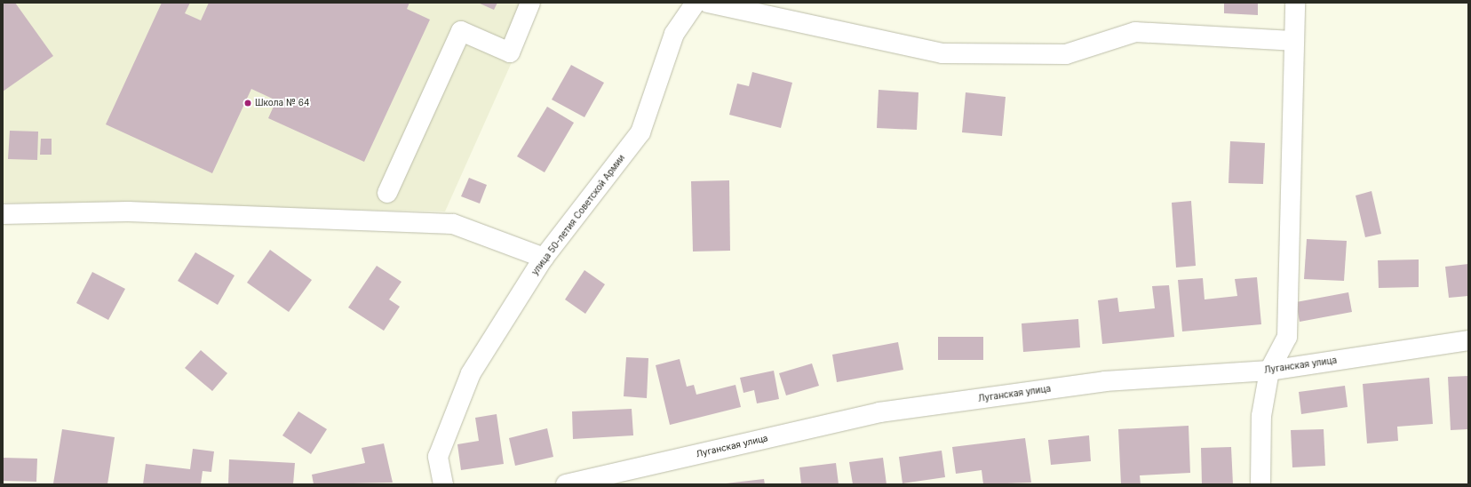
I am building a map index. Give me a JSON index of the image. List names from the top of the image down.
{
  "streets": {
    "street": ["улица 50-летия Советской Армии", "Луганская улица"]
  },
  "places": ["Школа № 64"]
}
